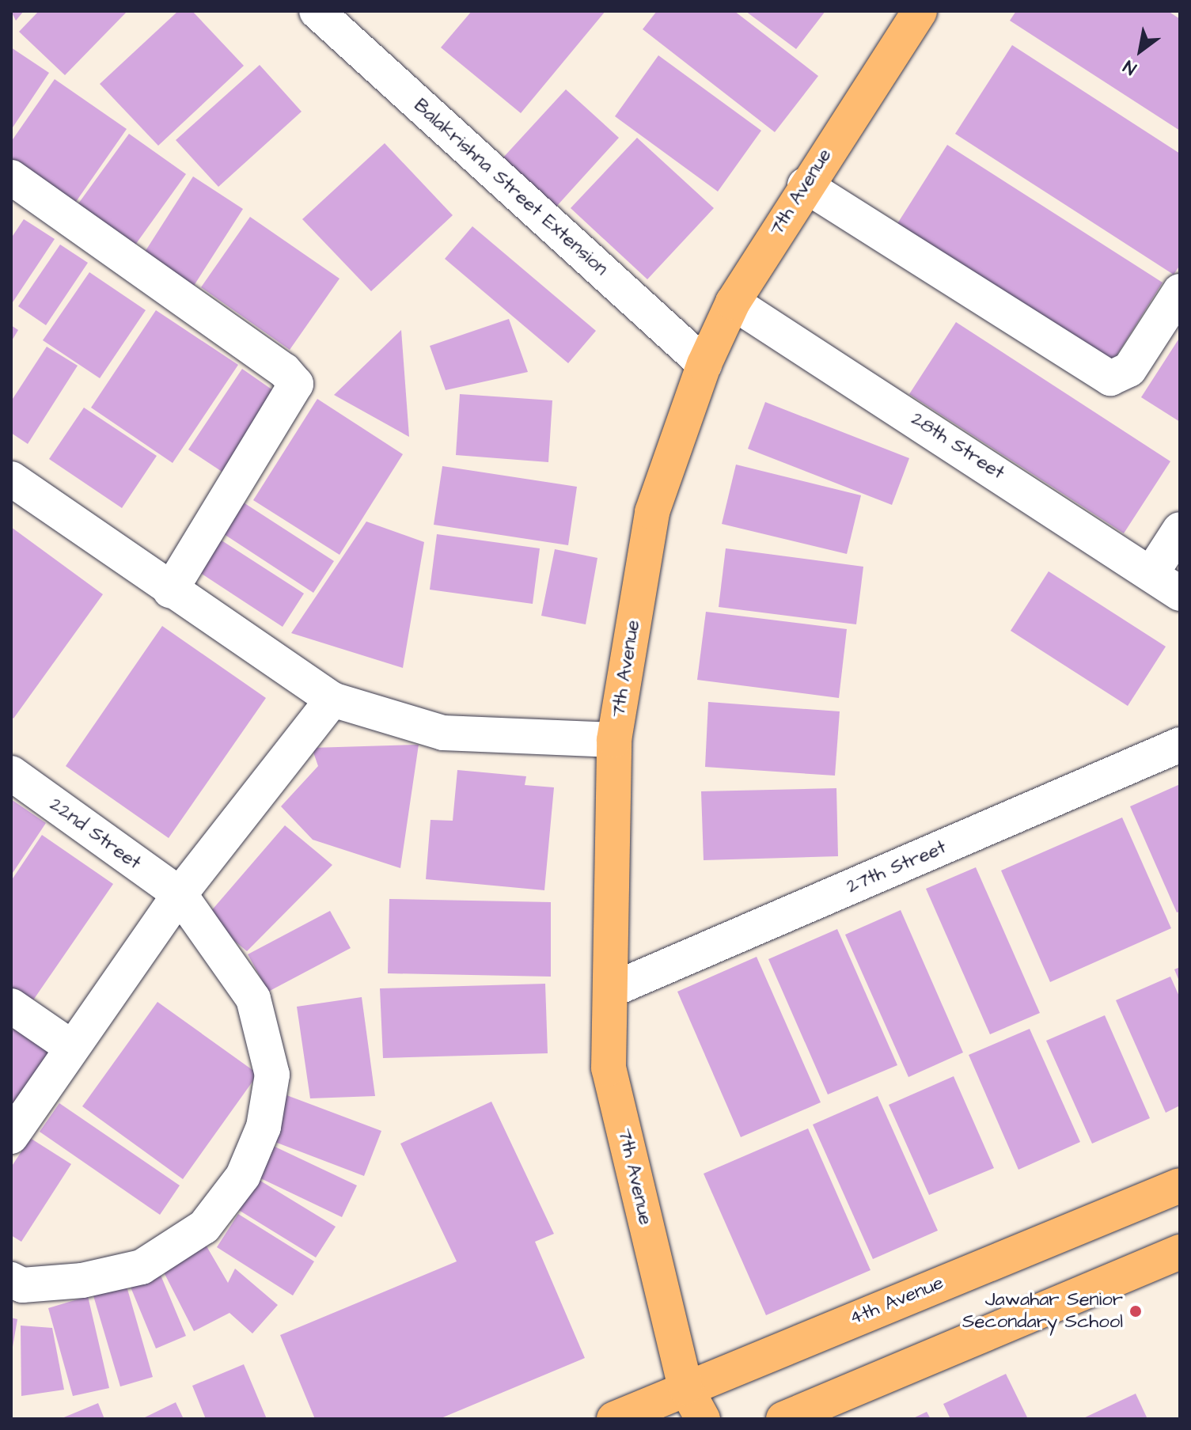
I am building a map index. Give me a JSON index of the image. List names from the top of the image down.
{
  "streets": {
    "main road": ["7th Avenue", "4th Avenue"],
    "street": [
      "Balakrishna Street Extension",
      "28th Street",
      "22nd Street",
      "27th Street"
    ]
  },
  "crossings": [
    ["Balakrishna Street Extension", "7th Avenue"],
    ["7th Avenue", "28th Street"],
    ["7th Avenue", "27th Street"],
    ["7th Avenue", "4th Avenue"]
  ],
  "places": ["Jawahar Senior Secondary School"],
  "north": "bottom left"
}
